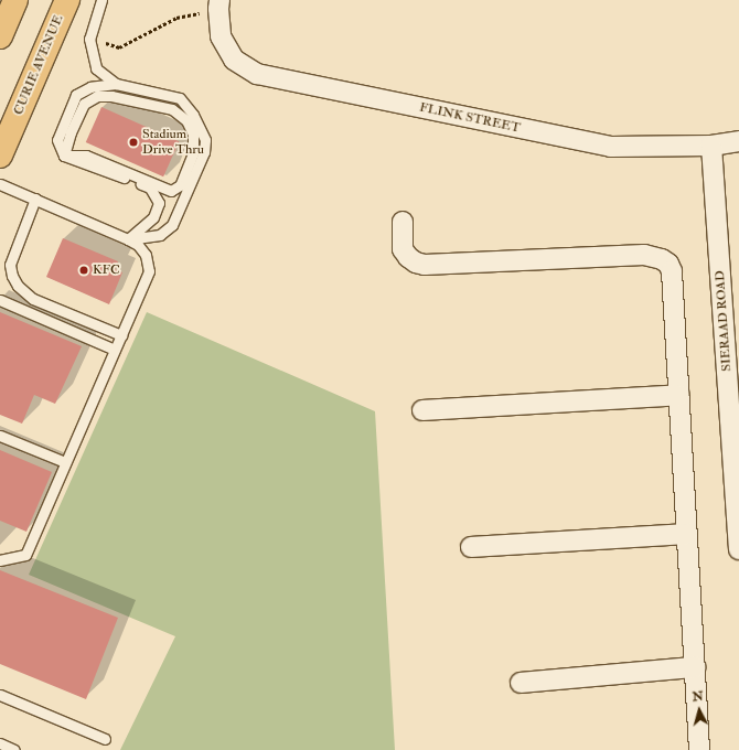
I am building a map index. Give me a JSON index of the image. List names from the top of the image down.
{
  "streets": {
    "main road": ["CURIE AVENUE"],
    "street": ["FLINK STREET", "SIERAAD ROAD"]
  },
  "crossings": [
    ["FLINK STREET", "SIERAAD ROAD"]
  ],
  "places": ["Stadium Drive Thru", "KFC"],
  "north": "top"
}
